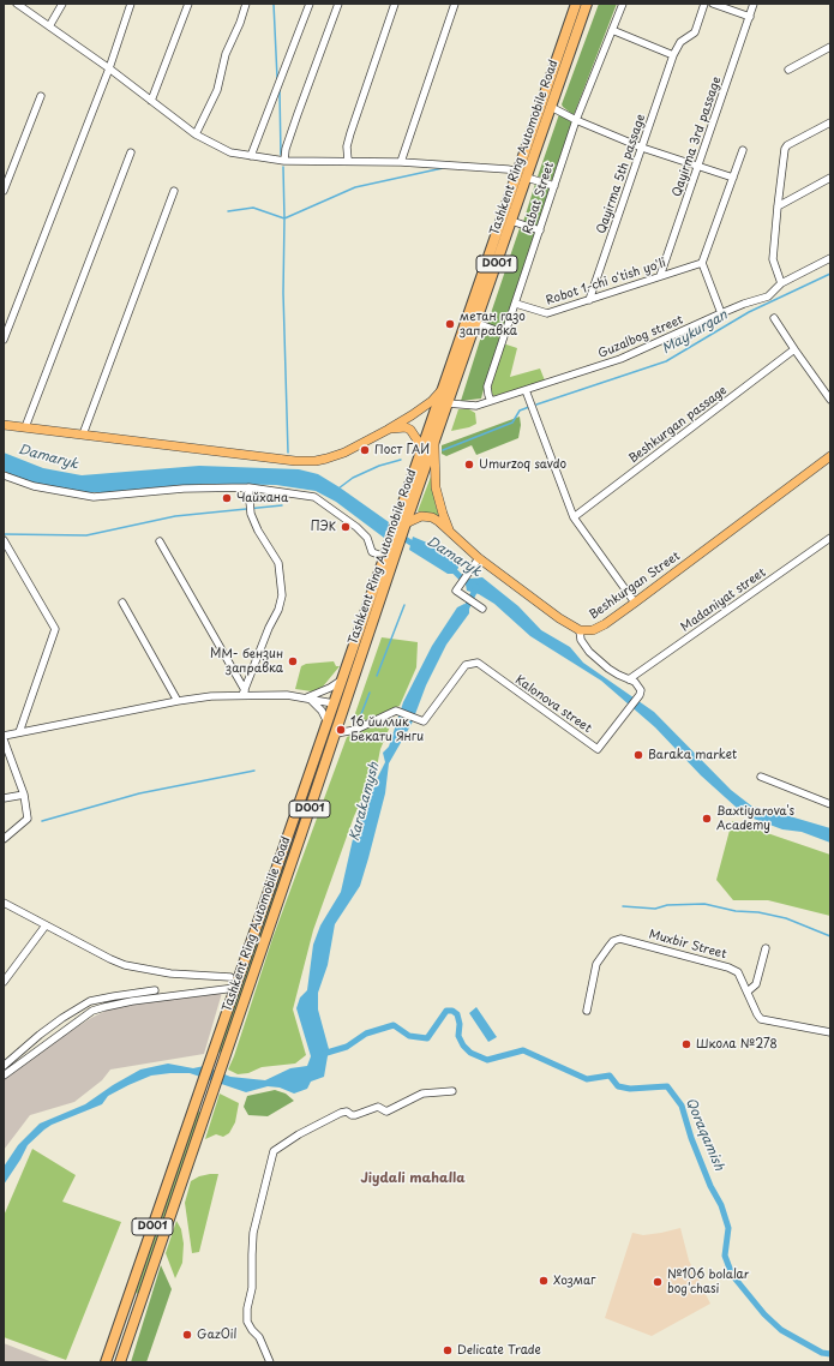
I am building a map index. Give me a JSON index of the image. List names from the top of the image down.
{
  "streets": {
    "highway": ["Tashkent Ring Automobile Road", "D001"],
    "main road": ["Beshkurgan Street"],
    "street": [
      "Qayirma 3rd passage",
      "Qayirma 5th passage",
      "Rabat Street",
      "Robot 1-chi o'tish yo'li",
      "Guzalbog street",
      "Beshkurgan passage",
      "Madaniyat street",
      "Kalonova street",
      "Muxbir Street"
    ]
  },
  "crossings": [
    ["Qayirma 3rd passage", "Robot 1-chi o'tish yo'li"],
    ["Tashkent Ring Automobile Road", "D001"],
    ["Tashkent Ring Automobile Road", "Guzalbog street"],
    ["Tashkent Ring Automobile Road", "Beshkurgan Street"],
    ["Tashkent Ring Automobile Road", "Kalonova street"],
    ["Qayirma 5th passage", "Robot 1-chi o'tish yo'li"],
    ["Rabat Street", "Robot 1-chi o'tish yo'li"],
    ["Rabat Street", "Guzalbog street"],
    ["Beshkurgan Street", "Kalonova street"],
    ["Madaniyat street", "Kalonova street"]
  ],
  "districts": ["Jiydali mahalla"],
  "water": [
    "Maykurgan",
    "Damaryk",
    "Karakamysh",
    "Qoraqamish"
  ],
  "places": [
    "метан газо заправка",
    "Пост ГАИ",
    "Umurzoq savdo",
    "Чайхана",
    "ПЭК",
    "ММ- бензин заправка",
    "16 йиллик Бекати Янги",
    "Baraka market",
    "Baxtiyarova's Academy",
    "Школа №278",
    "Хозмаг",
    "№106 bolalar bog'chasi",
    "GazOil",
    "Delicate Trade"
  ]
}
